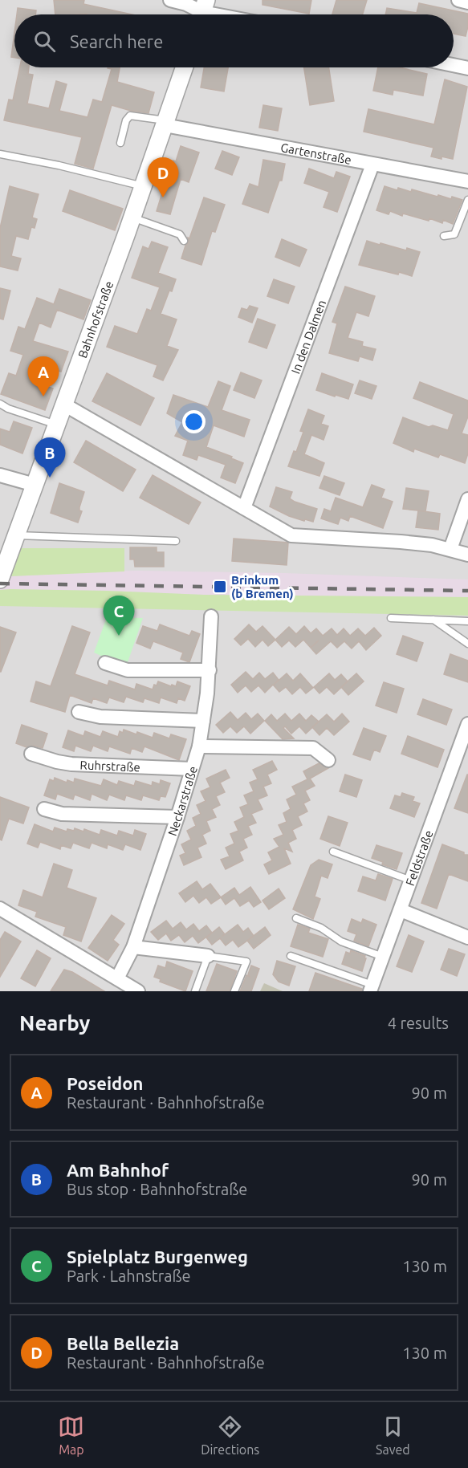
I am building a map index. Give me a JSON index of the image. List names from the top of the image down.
{
  "streets": {
    "street": [
      "Gartenstraße",
      "Bahnhofstraße",
      "In den Dalmen",
      "Ruhrstraße",
      "Neckarstraße",
      "Feldstraße"
    ]
  },
  "crossings": [
    ["Gartenstraße", "Bahnhofstraße"],
    ["Gartenstraße", "In den Dalmen"],
    ["Ruhrstraße", "Neckarstraße"]
  ],
  "places": {
    "transit": ["Brinkum (b Bremen)"]
  },
  "page": {
    "search": "Search here",
    "pins": [
      "D",
      "A",
      "B",
      "C"
    ],
    "heading": ["Nearby", "4 results"],
    "list": [
      {
        "mark": "A",
        "name": "Poseidon",
        "note": "Restaurant · Bahnhofstraße",
        "value": "90 m"
      },
      {
        "mark": "B",
        "name": "Am Bahnhof",
        "note": "Bus stop · Bahnhofstraße",
        "value": "90 m"
      },
      {
        "mark": "C",
        "name": "Spielplatz Burgenweg",
        "note": "Park · Lahnstraße",
        "value": "130 m"
      },
      {
        "mark": "D",
        "name": "Bella Bellezia",
        "note": "Restaurant · Bahnhofstraße",
        "value": "130 m"
      }
    ],
    "nav": ["Map", "Directions", "Saved"]
  }
}
